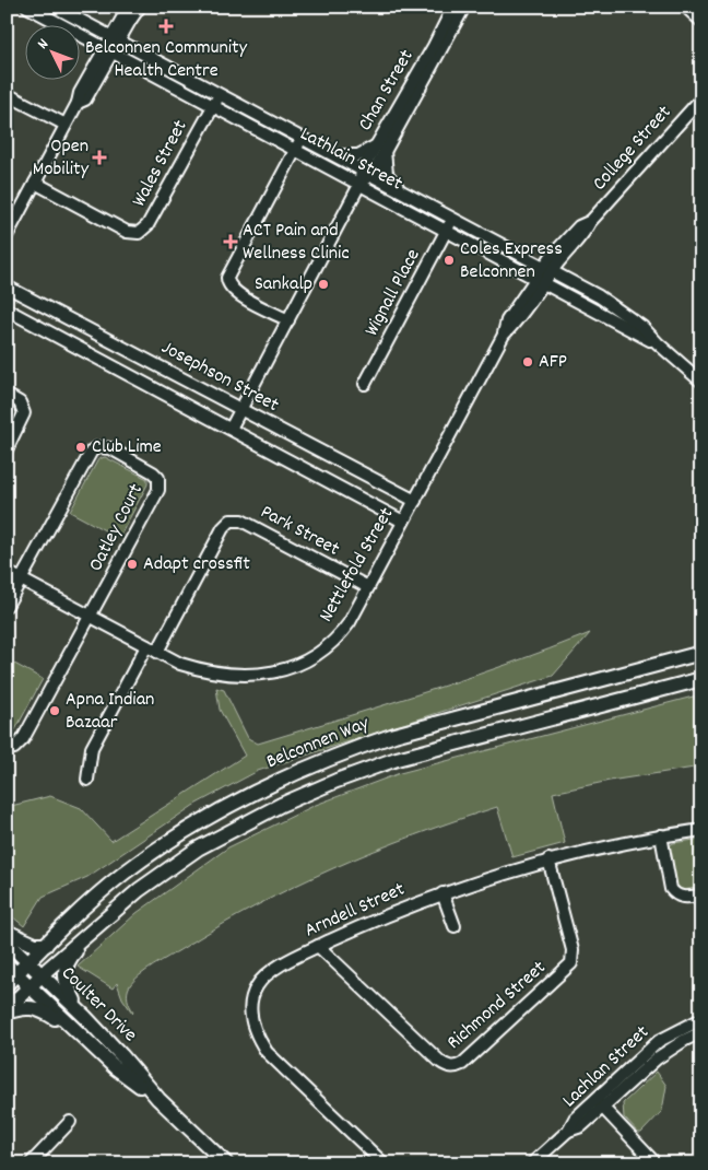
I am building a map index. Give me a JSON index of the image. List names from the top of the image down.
{
  "streets": {
    "main road": ["Belconnen Way", "Coulter Drive"],
    "street": [
      "Chan Street",
      "College Street",
      "Lathlain Street",
      "Wales Street",
      "Wignall Place",
      "Josephson Street",
      "Oatley Court",
      "Park Street",
      "Nettlefold Street",
      "Arndell Street",
      "Richmond Street",
      "Lachlan Street"
    ]
  },
  "crossings": [
    ["Chan Street", "Lathlain Street"],
    ["Chan Street", "Josephson Street"],
    ["College Street", "Lathlain Street"],
    ["College Street", "Nettlefold Street"],
    ["Lathlain Street", "Wales Street"],
    ["Lathlain Street", "Wignall Place"],
    ["Lathlain Street", "Nettlefold Street"],
    ["Josephson Street", "Nettlefold Street"],
    ["Oatley Court", "Nettlefold Street"],
    ["Park Street", "Nettlefold Street"],
    ["Belconnen Way", "Coulter Drive"],
    ["Arndell Street", "Richmond Street"]
  ],
  "places": {
    "health": ["Belconnen Community Health Centre", "Open Mobility", "ACT Pain and Wellness Clinic"],
    "other": [
      "Coles Express Belconnen",
      "Sankalp",
      "AFP",
      "Club Lime",
      "Adapt crossfit",
      "Apna Indian Bazaar"
    ]
  },
  "north": "top left"
}
